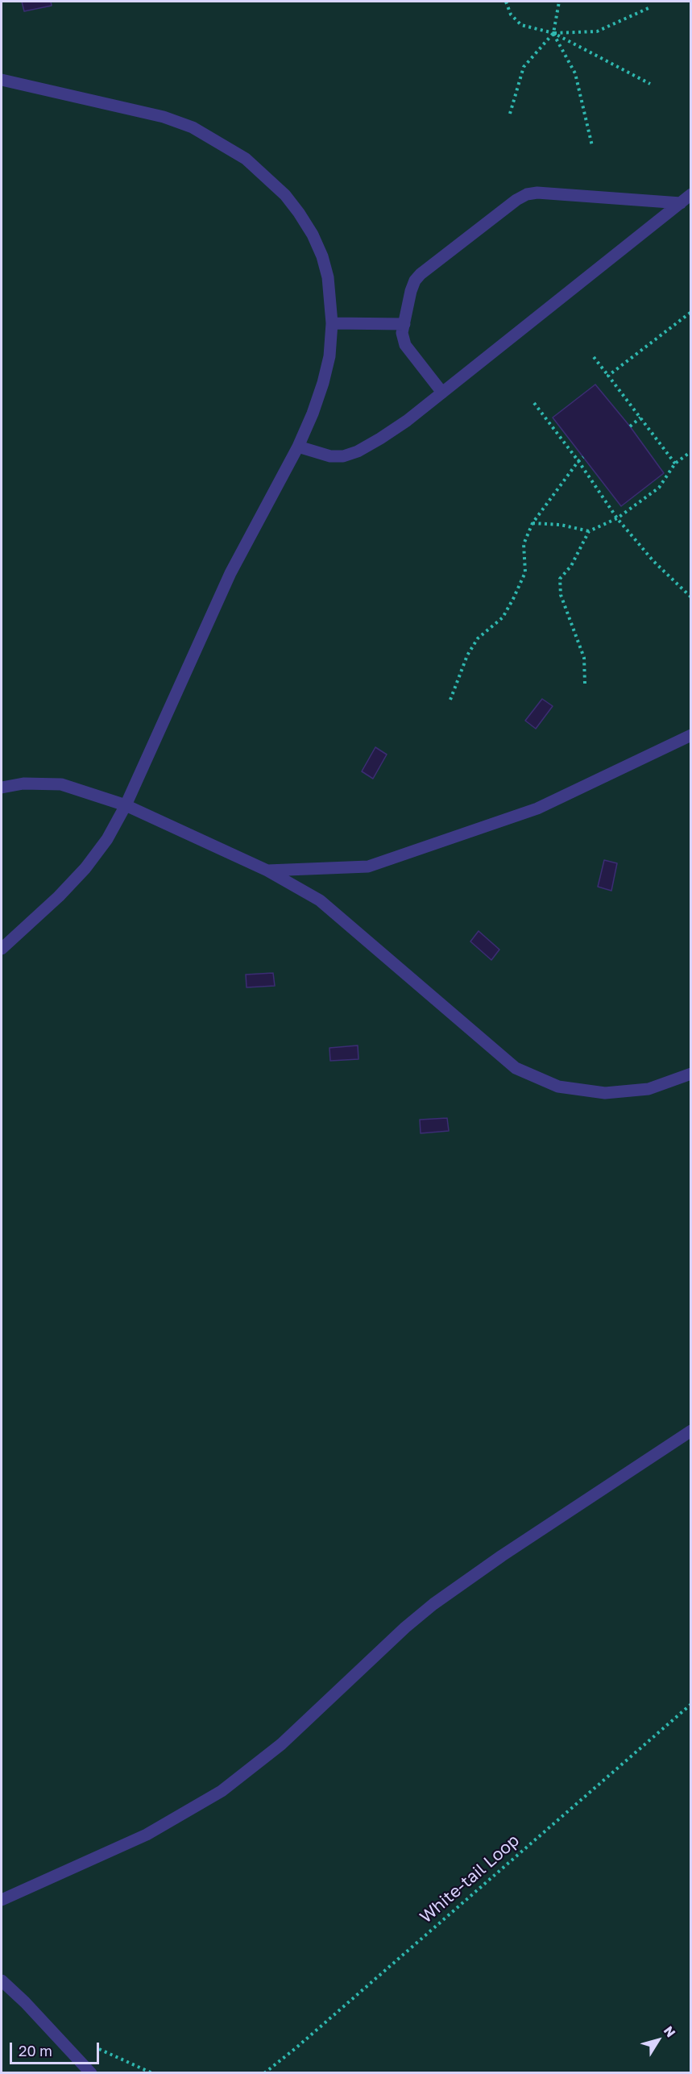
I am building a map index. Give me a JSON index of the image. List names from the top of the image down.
{
  "streets": {
    "path": ["White-tail Loop"]
  },
  "scale_bar": "20 m",
  "north": "top right"
}
